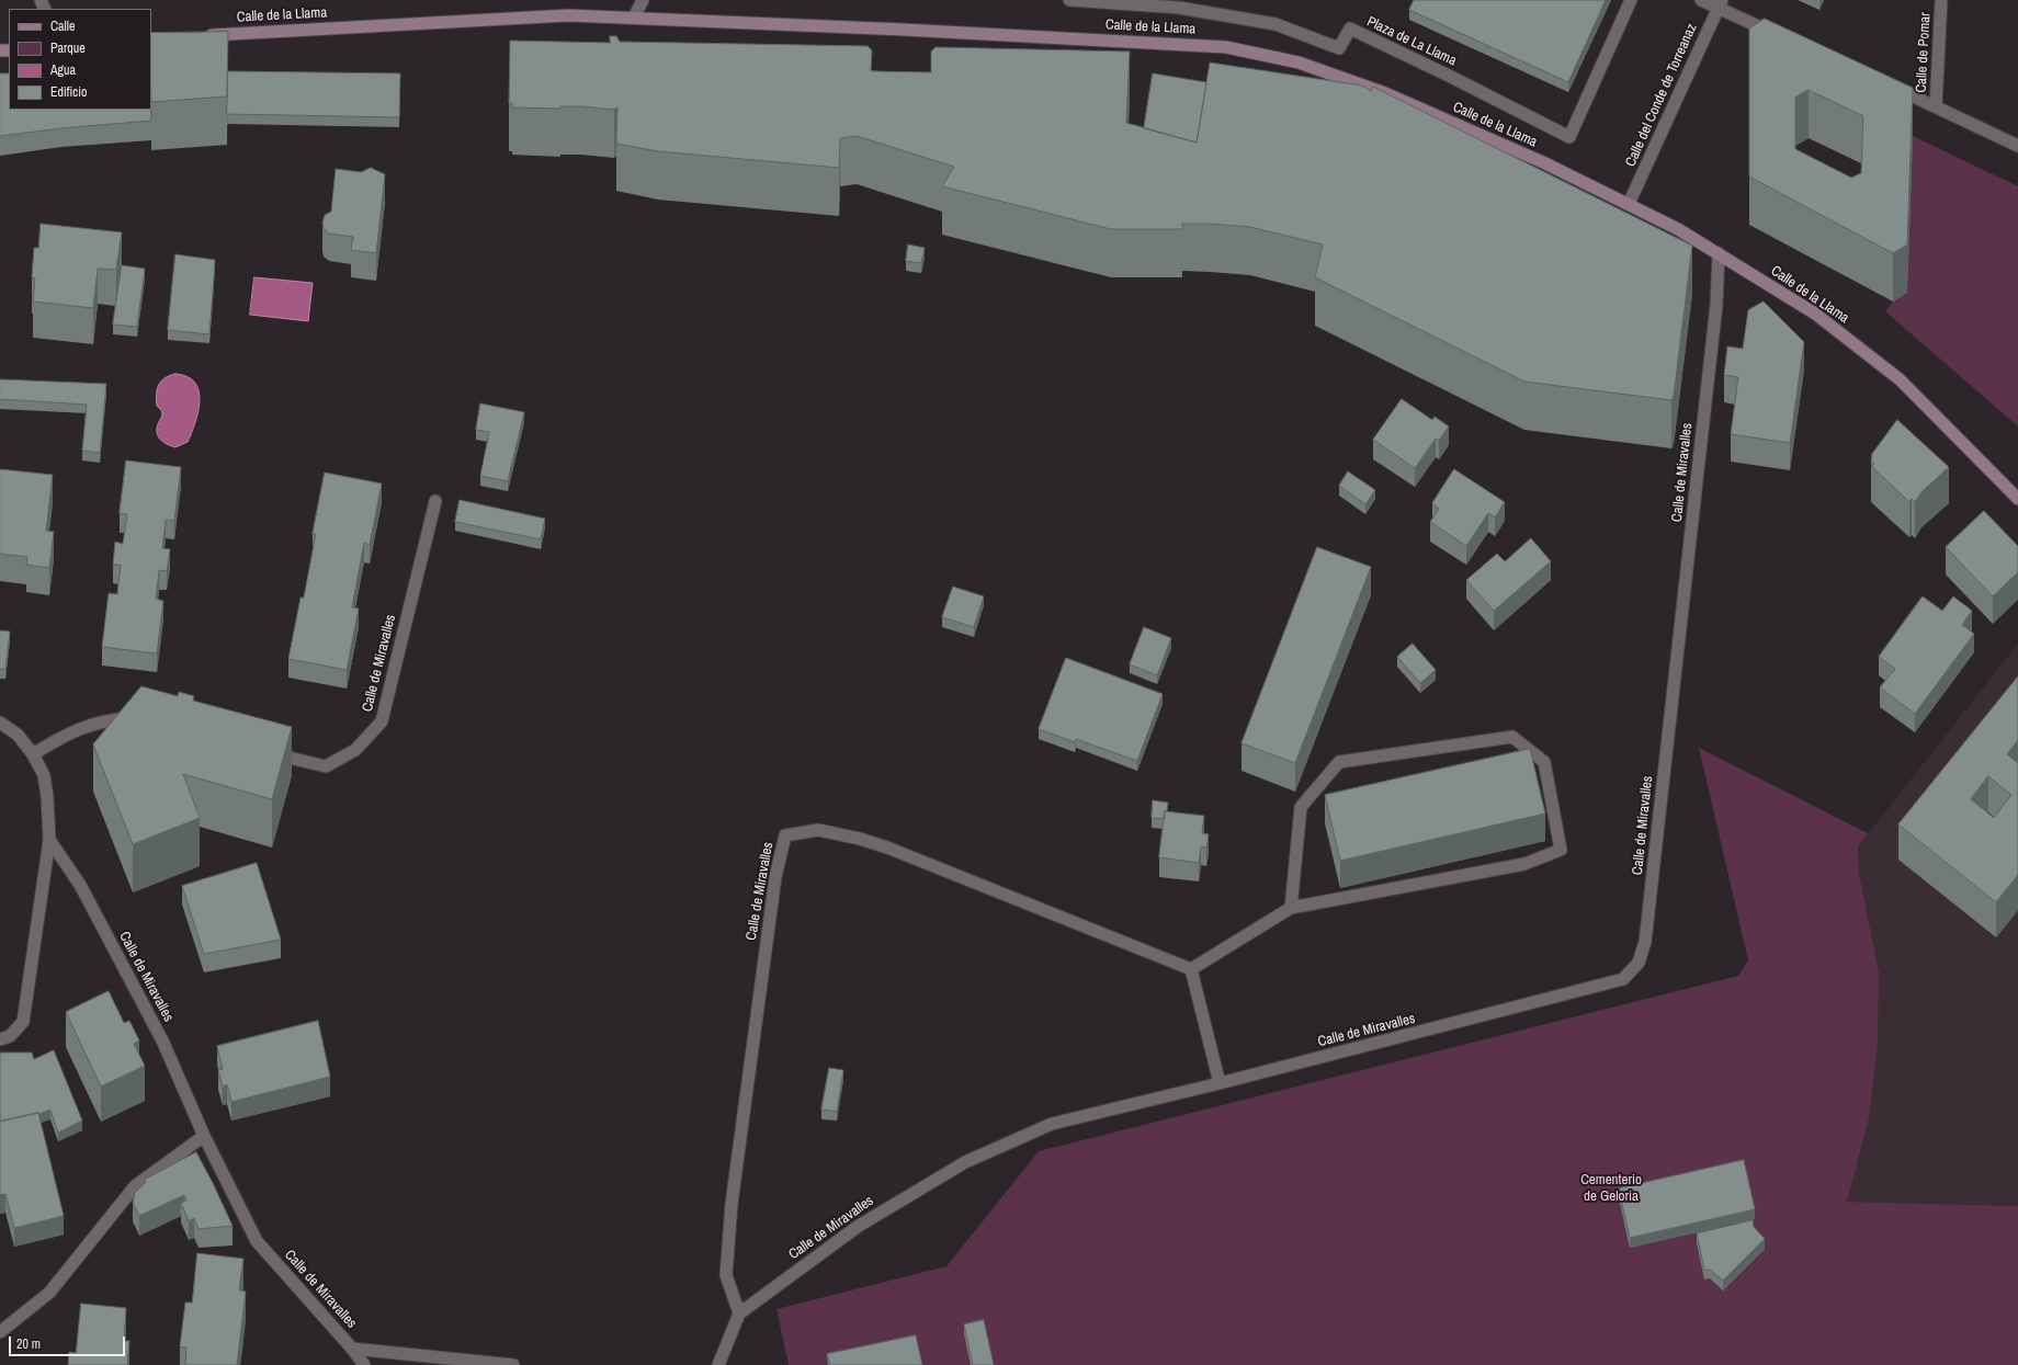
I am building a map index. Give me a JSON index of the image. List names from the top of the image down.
{
  "streets": {
    "main road": ["Calle de la Llama"],
    "street": [
      "Plaza de La Llama",
      "Calle de Pomar",
      "Calle del Conde de Torreanaz",
      "Calle de Miravalles"
    ]
  },
  "crossings": [
    ["Calle de la Llama", "Calle del Conde de Torreanaz"],
    ["Calle de la Llama", "Calle de Miravalles"]
  ],
  "parks": ["Cementerio de Geloria"],
  "legend": [
    "Calle",
    "Parque",
    "Agua",
    "Edificio"
  ],
  "scale_bar": "20 m"
}
